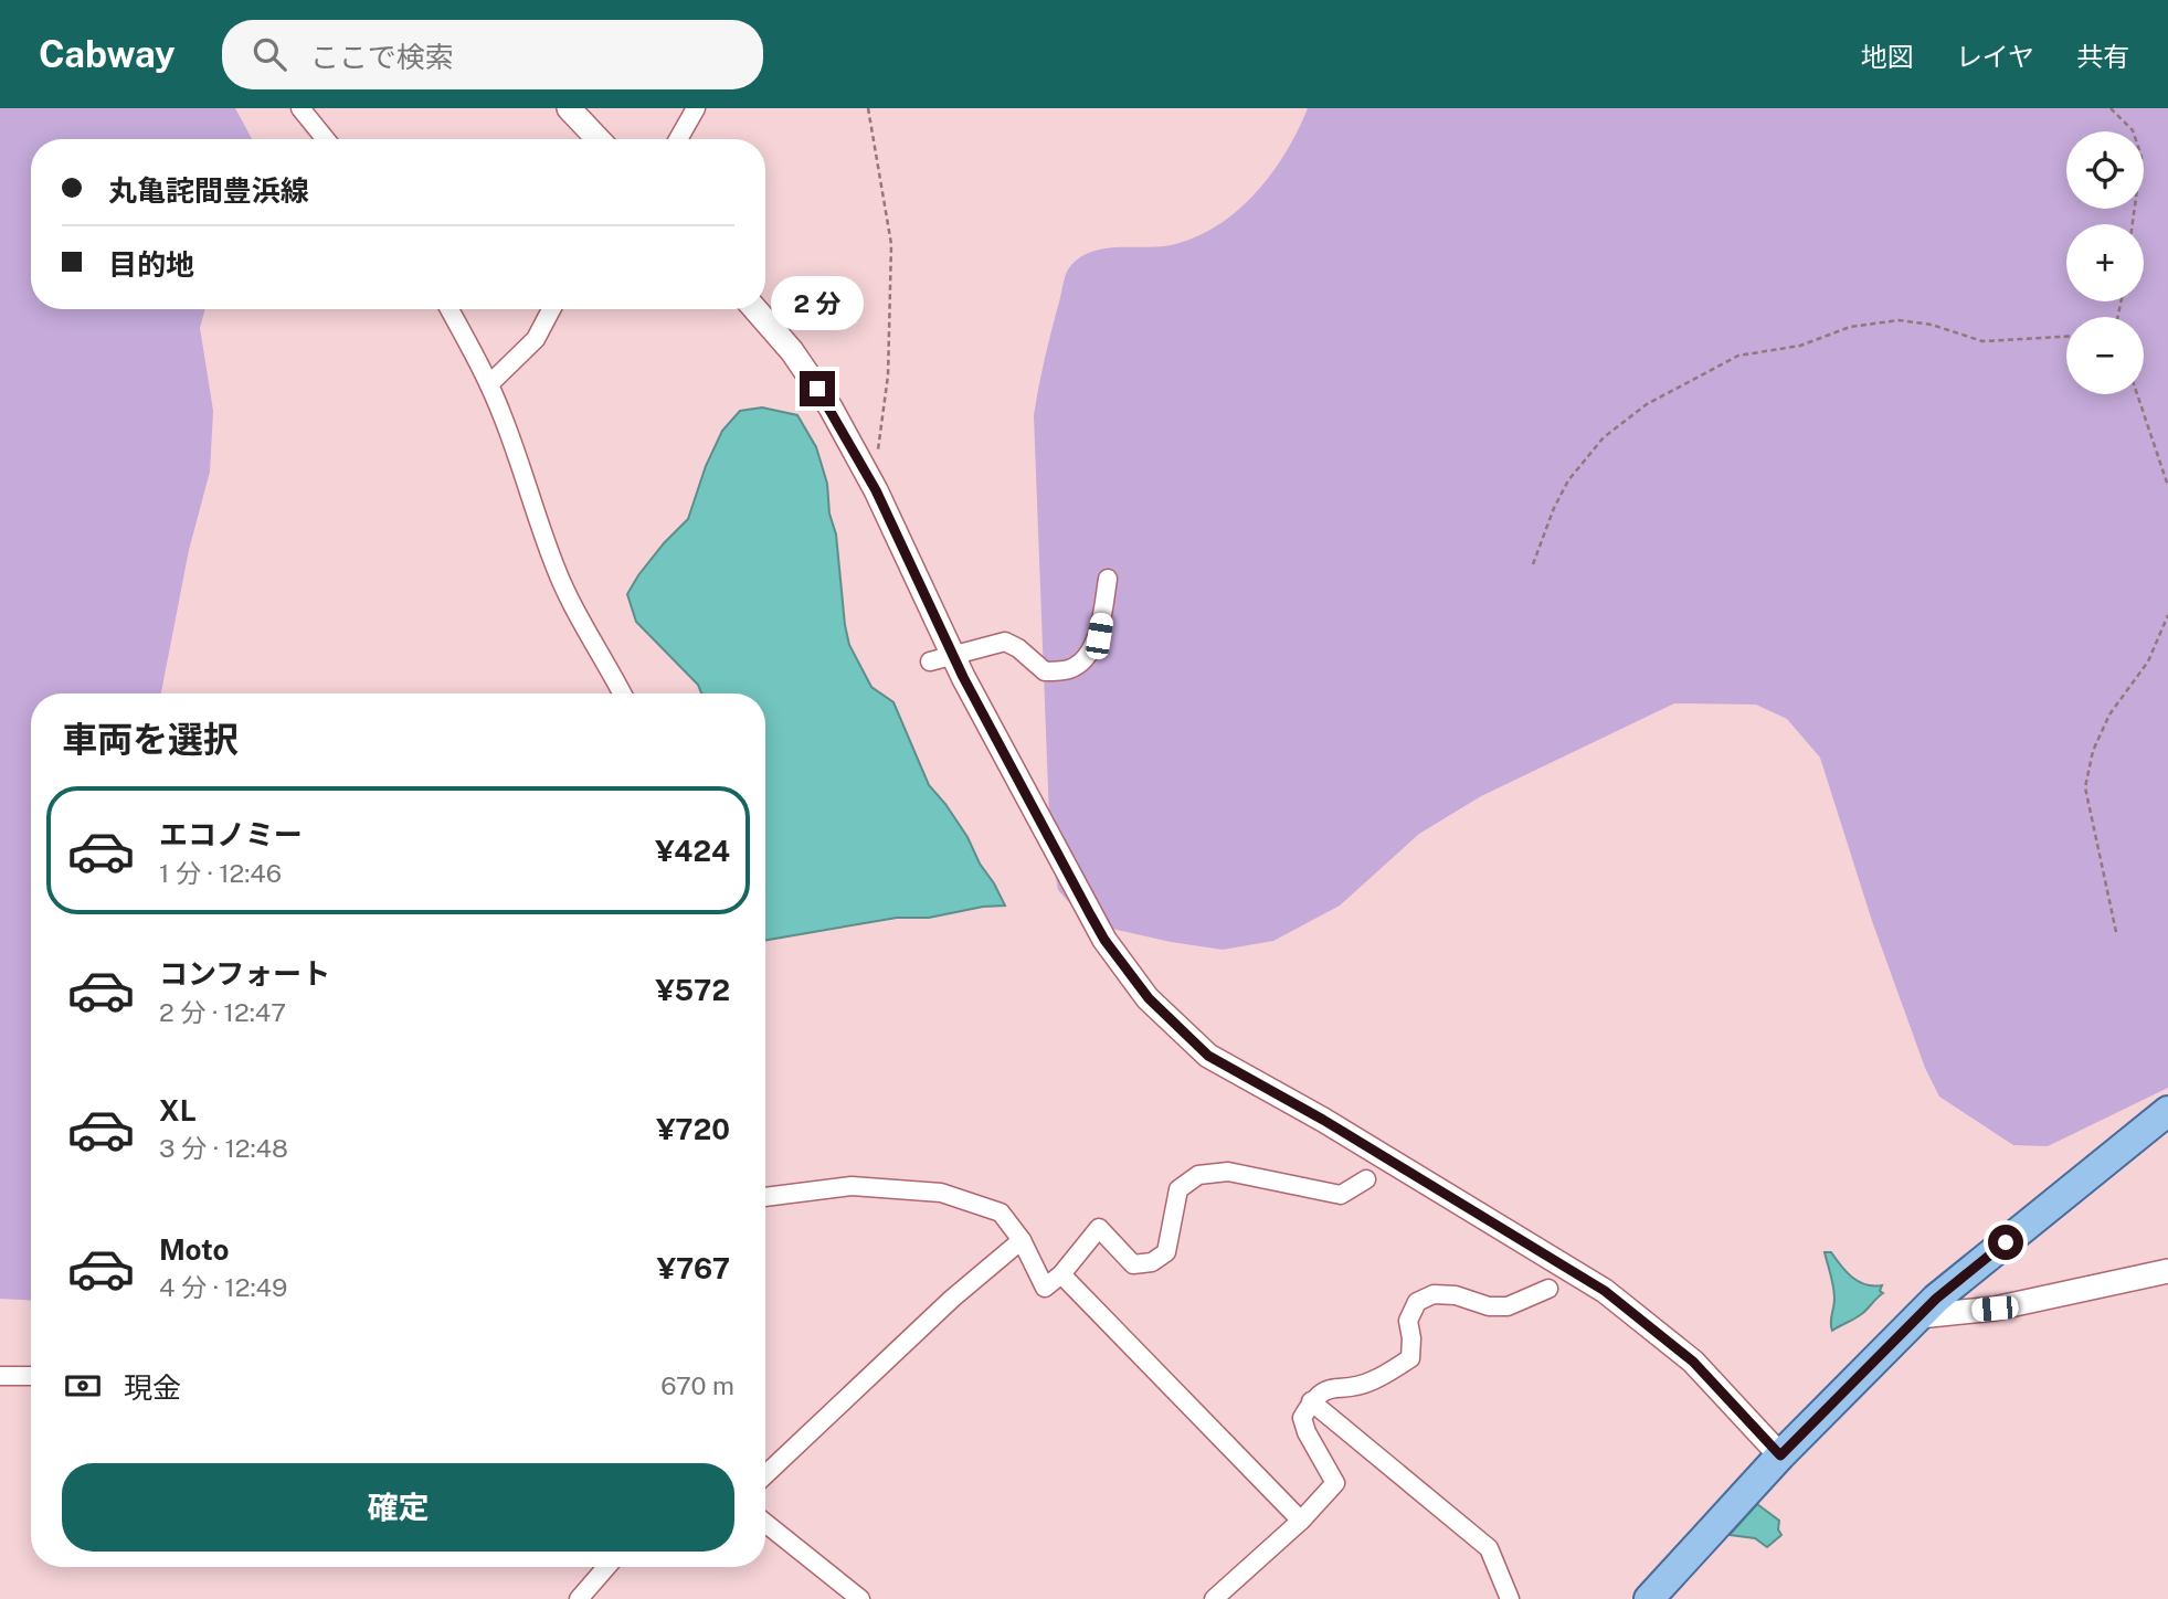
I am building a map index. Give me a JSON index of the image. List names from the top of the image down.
{
  "page": {
    "header": "Cabway",
    "search": "ここで検索",
    "nav": ["地図", "レイヤ", "共有"],
    "map_buttons": ["+", "−"],
    "banner": ["丸亀詫間豊浜線", "目的地"],
    "bubble": "2 分",
    "heading": "車両を選択",
    "list": [
      {
        "name": "エコノミー",
        "note": "1 分 · 12:46",
        "value": "¥424"
      },
      {
        "name": "コンフォート",
        "note": "2 分 · 12:47",
        "value": "¥572"
      },
      {
        "name": "XL",
        "note": "3 分 · 12:48",
        "value": "¥720"
      },
      {
        "name": "Moto",
        "note": "4 分 · 12:49",
        "value": "¥767"
      }
    ],
    "pay": ["現金", "670 m"],
    "buttons": "確定"
  }
}
